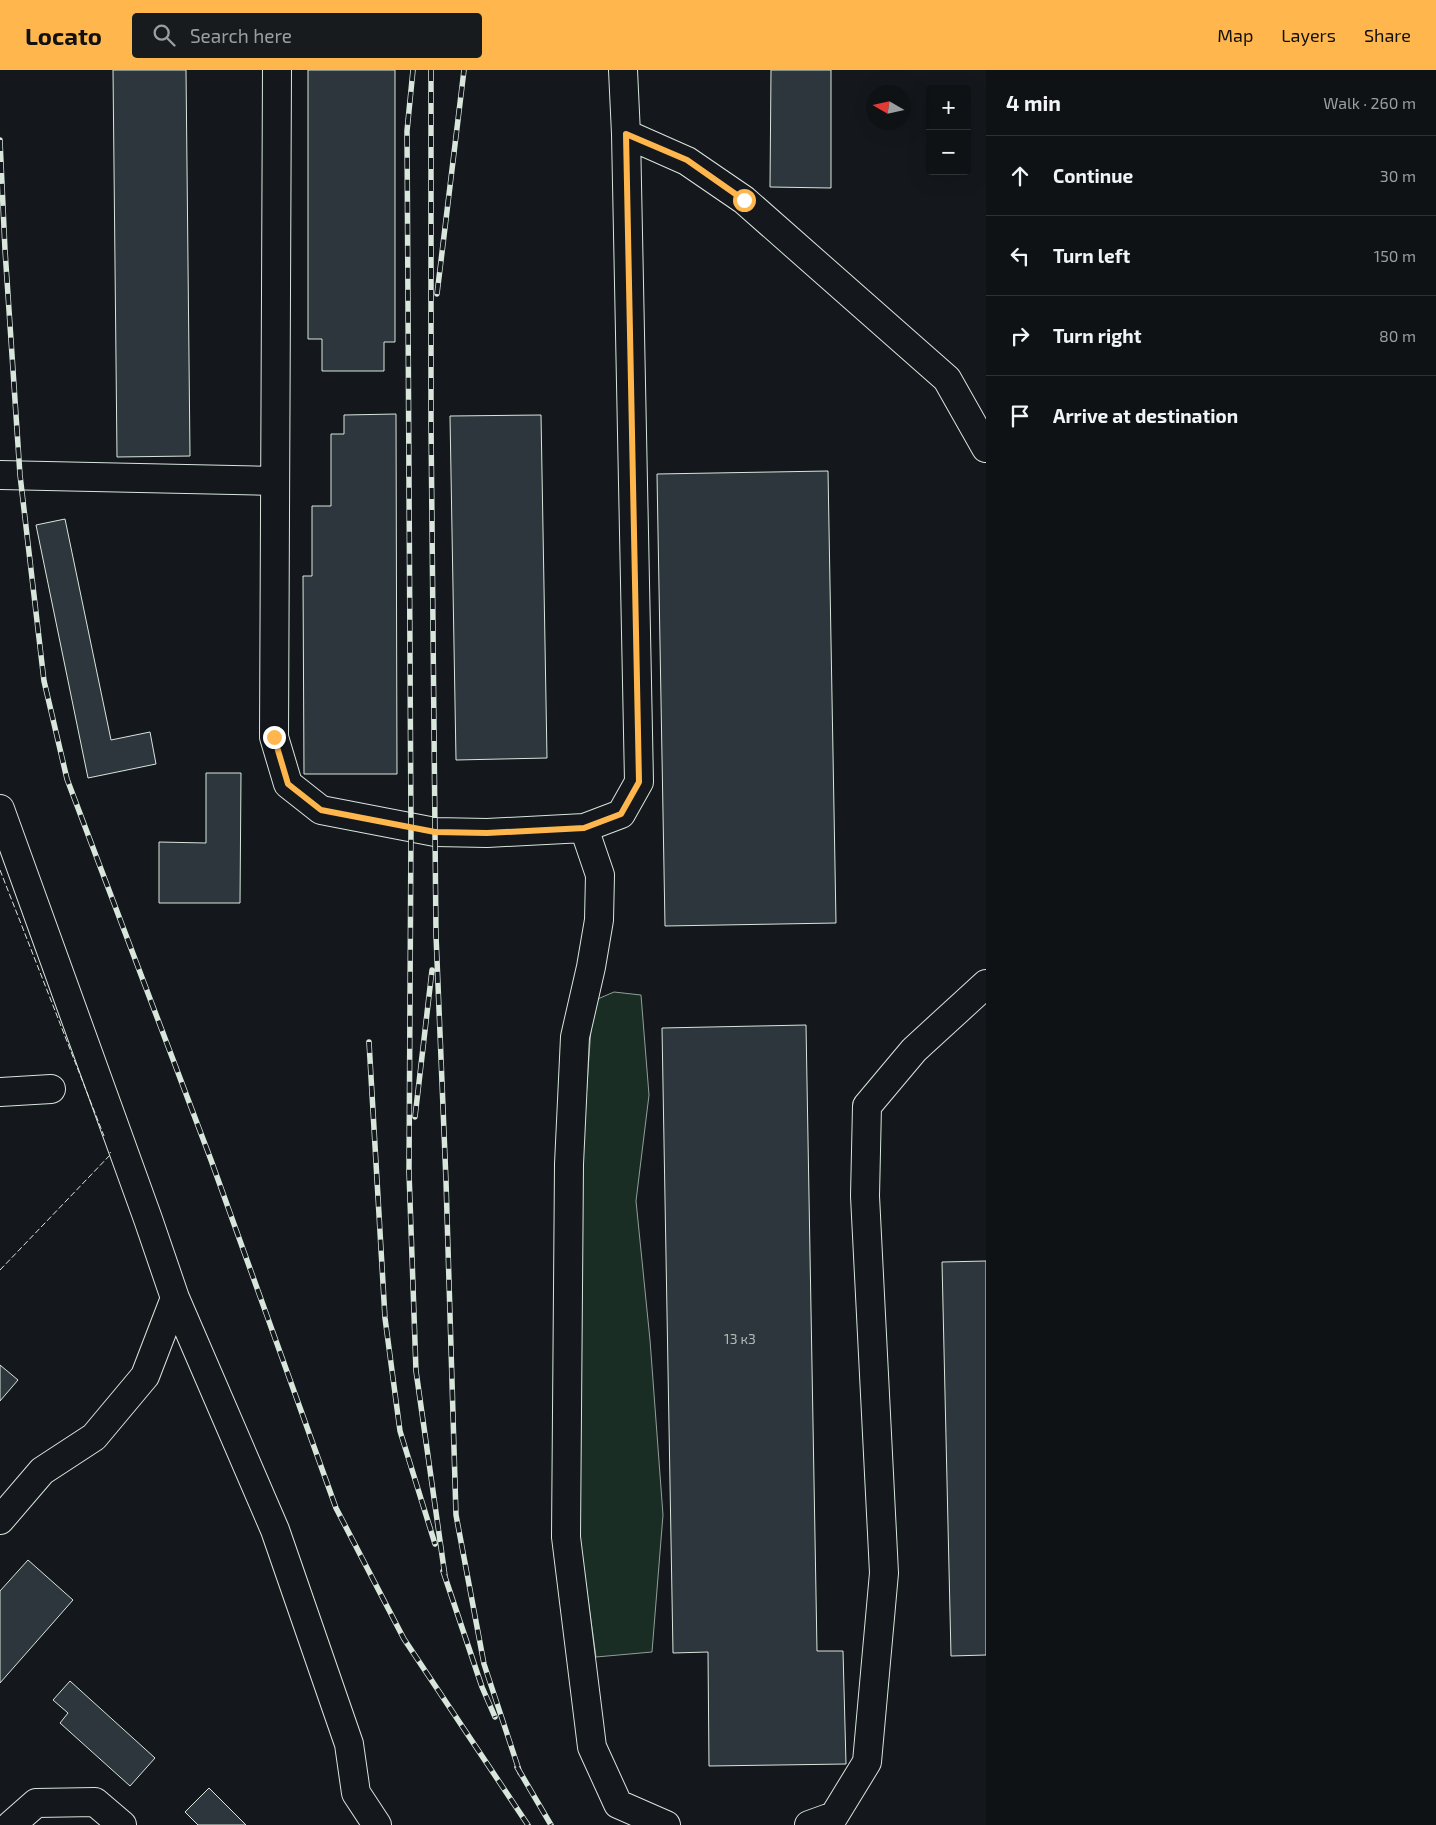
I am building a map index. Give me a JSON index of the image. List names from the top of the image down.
{
  "house_numbers": ["13 к3"],
  "north": "left",
  "page": {
    "header": "Locato",
    "search": "Search here",
    "nav": ["Map", "Layers", "Share"],
    "heading": ["4 min", "Walk · 260 m"],
    "map_buttons": ["+", "−"],
    "list": [
      ["Continue", "30 m"],
      ["Turn left", "150 m"],
      ["Turn right", "80 m"],
      "Arrive at destination"
    ]
  }
}
